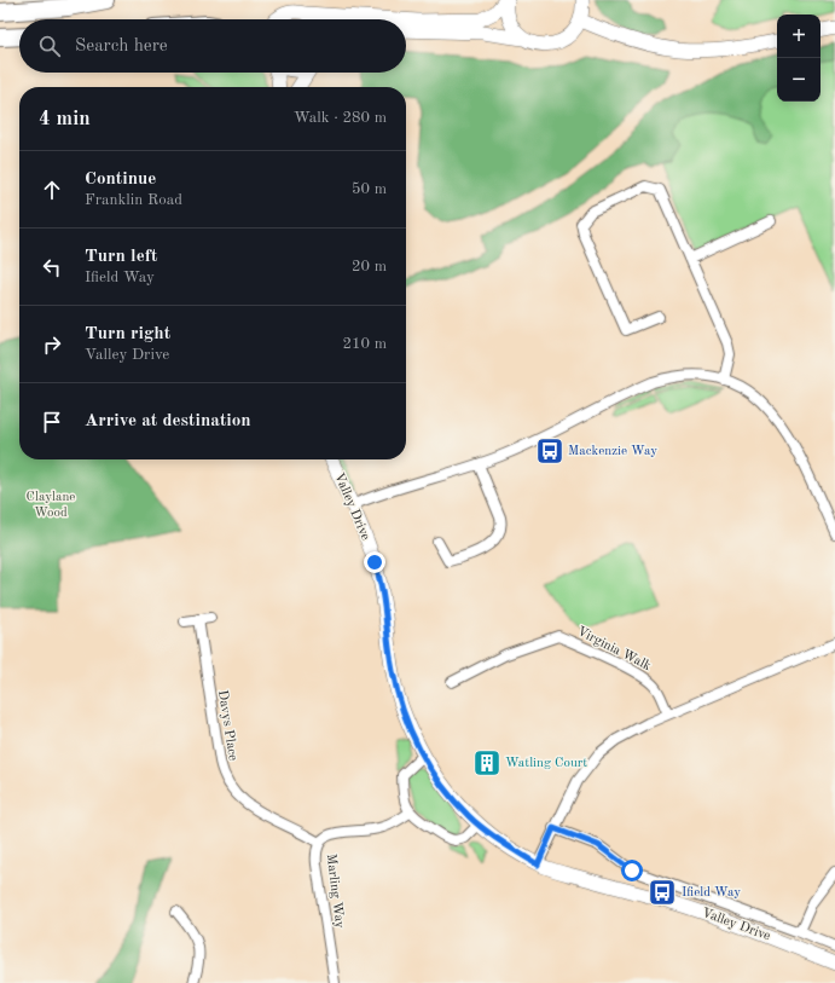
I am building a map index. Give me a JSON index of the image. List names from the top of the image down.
{
  "streets": {
    "street": [
      "Valley Drive",
      "Virginia Walk",
      "Davys Place",
      "Marling Way"
    ]
  },
  "crossings": [
    ["Davys Place", "Marling Way"]
  ],
  "parks": ["Claylane Wood"],
  "places": {
    "bus stop": ["Mackenzie Way", "Ifield Way"],
    "building": ["Watling Court"]
  },
  "page": {
    "map_buttons": ["+", "−"],
    "search": "Search here",
    "heading": ["4 min", "Walk · 280 m"],
    "list": [
      ["Continue", "Franklin Road", "50 m"],
      ["Turn left", "Ifield Way", "20 m"],
      ["Turn right", "Valley Drive", "210 m"],
      "Arrive at destination"
    ]
  }
}
